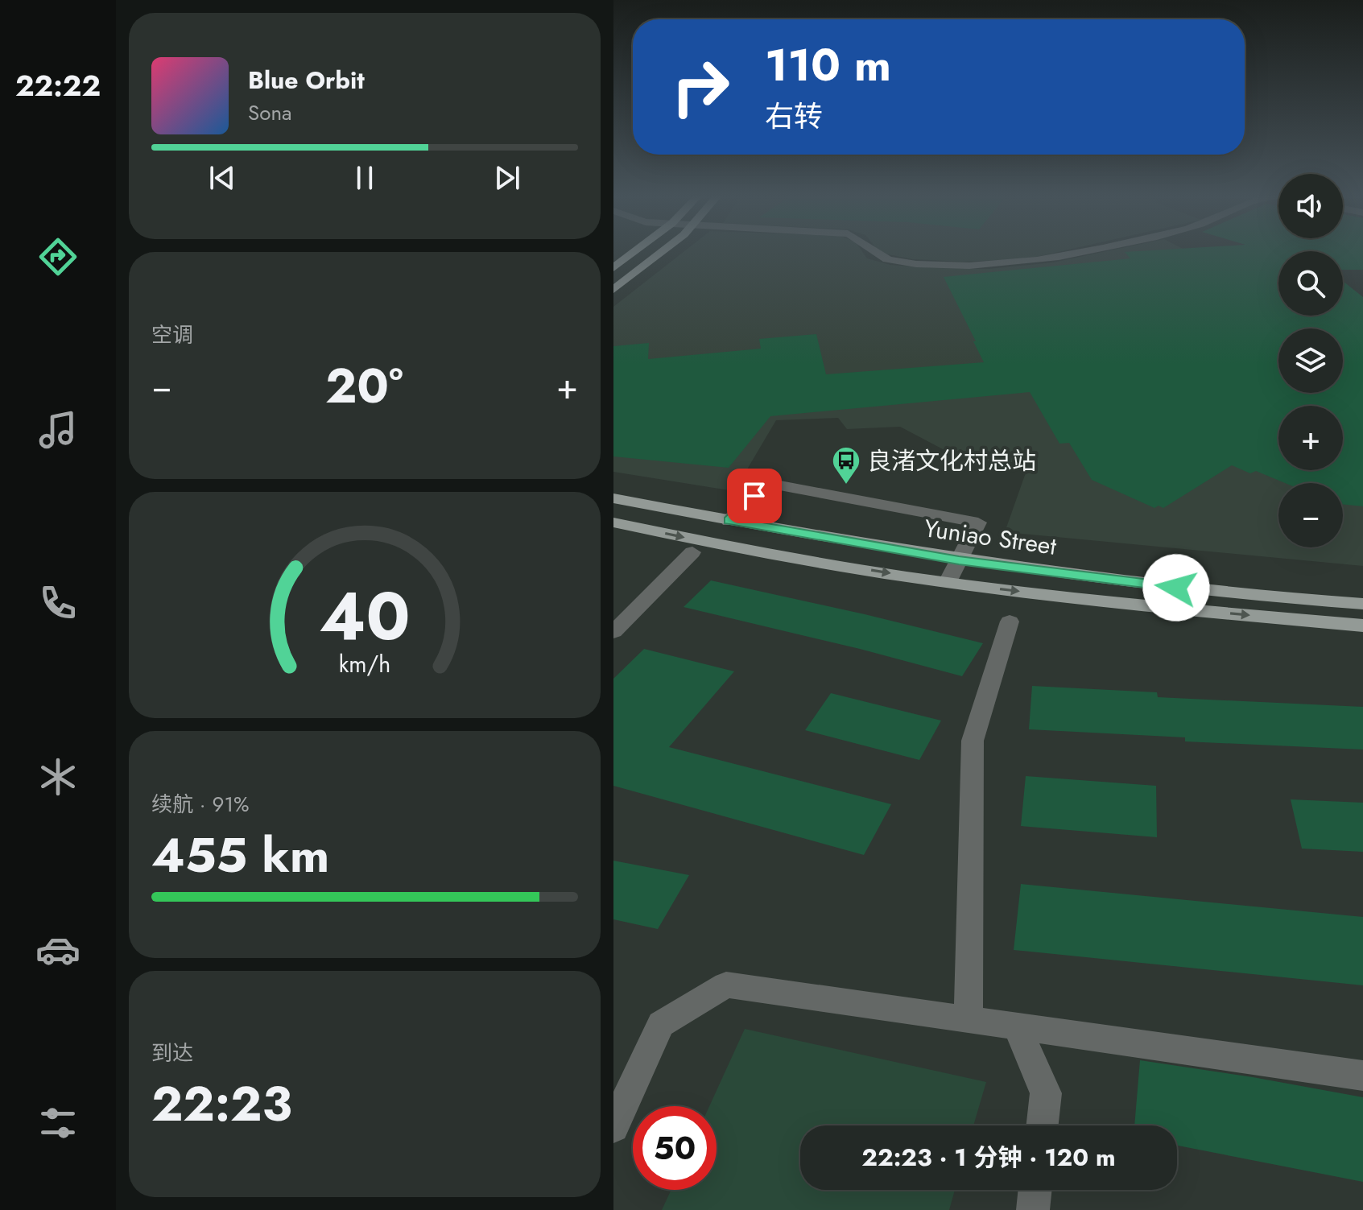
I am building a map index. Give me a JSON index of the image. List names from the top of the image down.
{
  "streets": {
    "main road": ["Yuniao Street"]
  },
  "places": {
    "bus stop": ["良渚文化村总站"]
  },
  "page": {
    "tabs": "22:22",
    "turn": ["110 m", "右转"],
    "song": ["Blue Orbit", "Sona"],
    "map_buttons": ["+", "−"],
    "tile": [
      "空调",
      ["续航 · 91%", "455 km"],
      ["到达", "22:23"]
    ],
    "heat": ["−", "20°", "+"],
    "limit": "50",
    "trip": "22:23 · 1 分钟 · 120 m",
    "gauge": ["40", "km/h"]
  }
}
